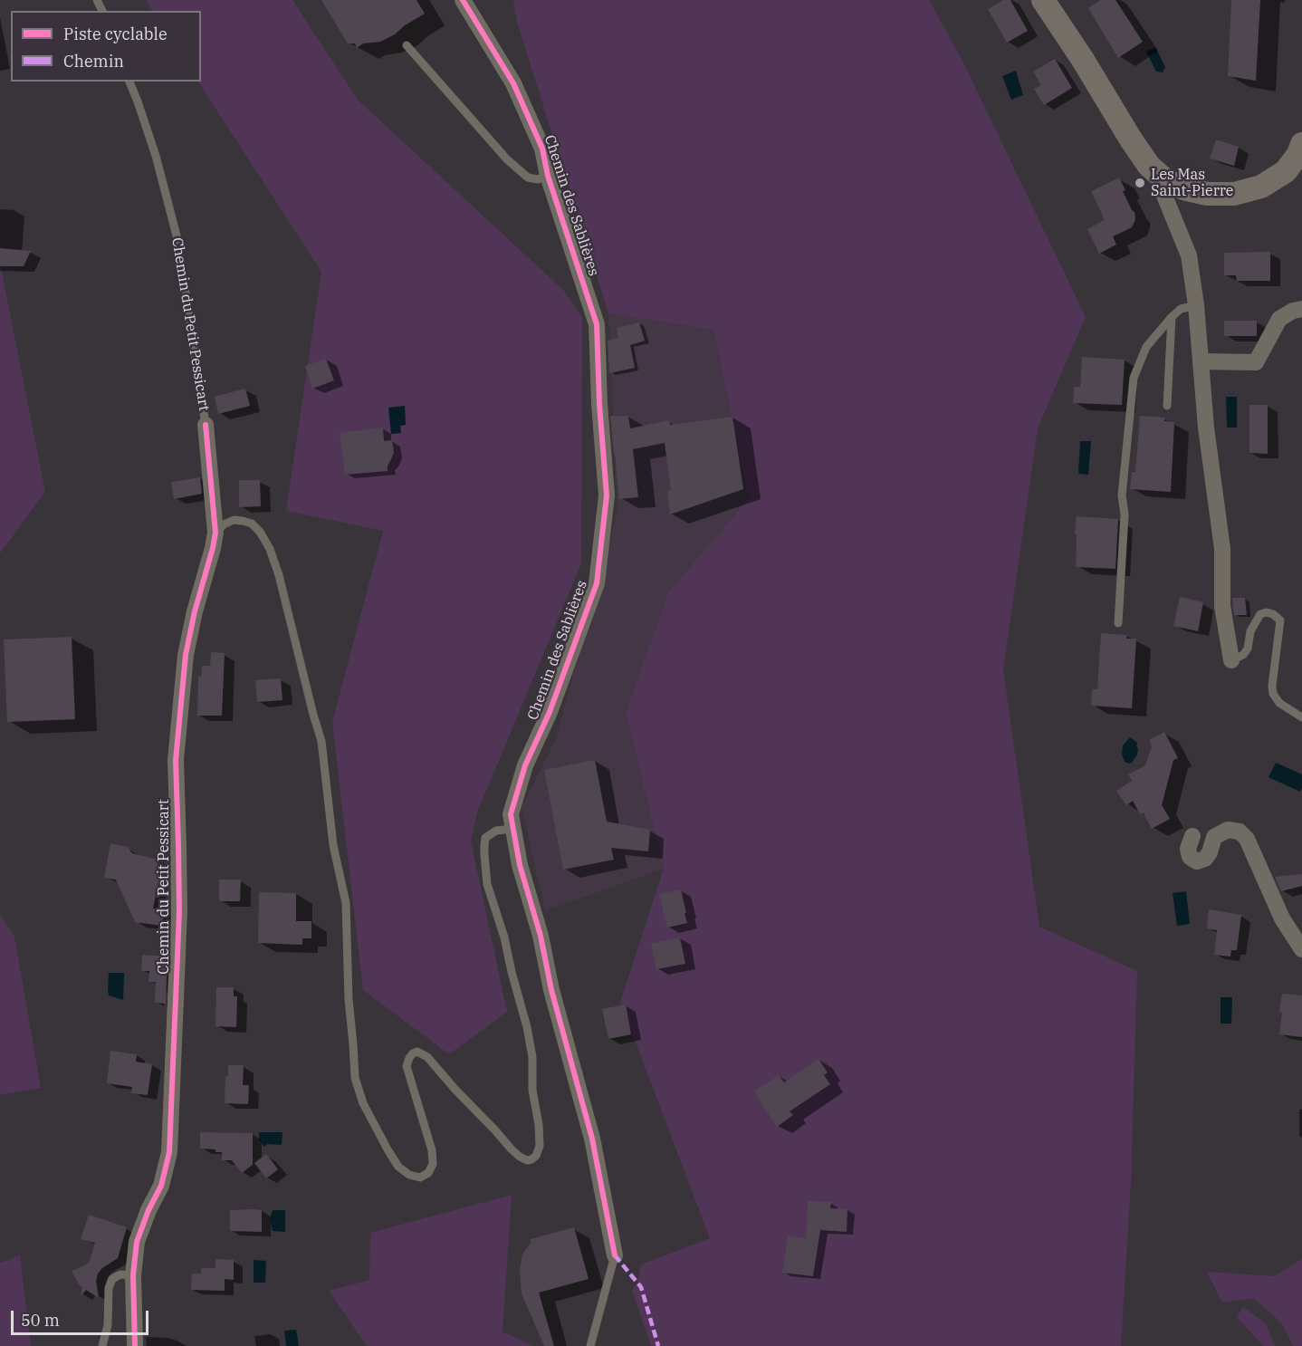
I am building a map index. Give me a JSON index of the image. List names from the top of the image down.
{
  "streets": {
    "street": ["Chemin des Sablières", "Chemin du Petit Pessicart"]
  },
  "places": ["Les Mas Saint-Pierre"],
  "legend": ["Piste cyclable", "Chemin"],
  "scale_bar": "50 m"
}
